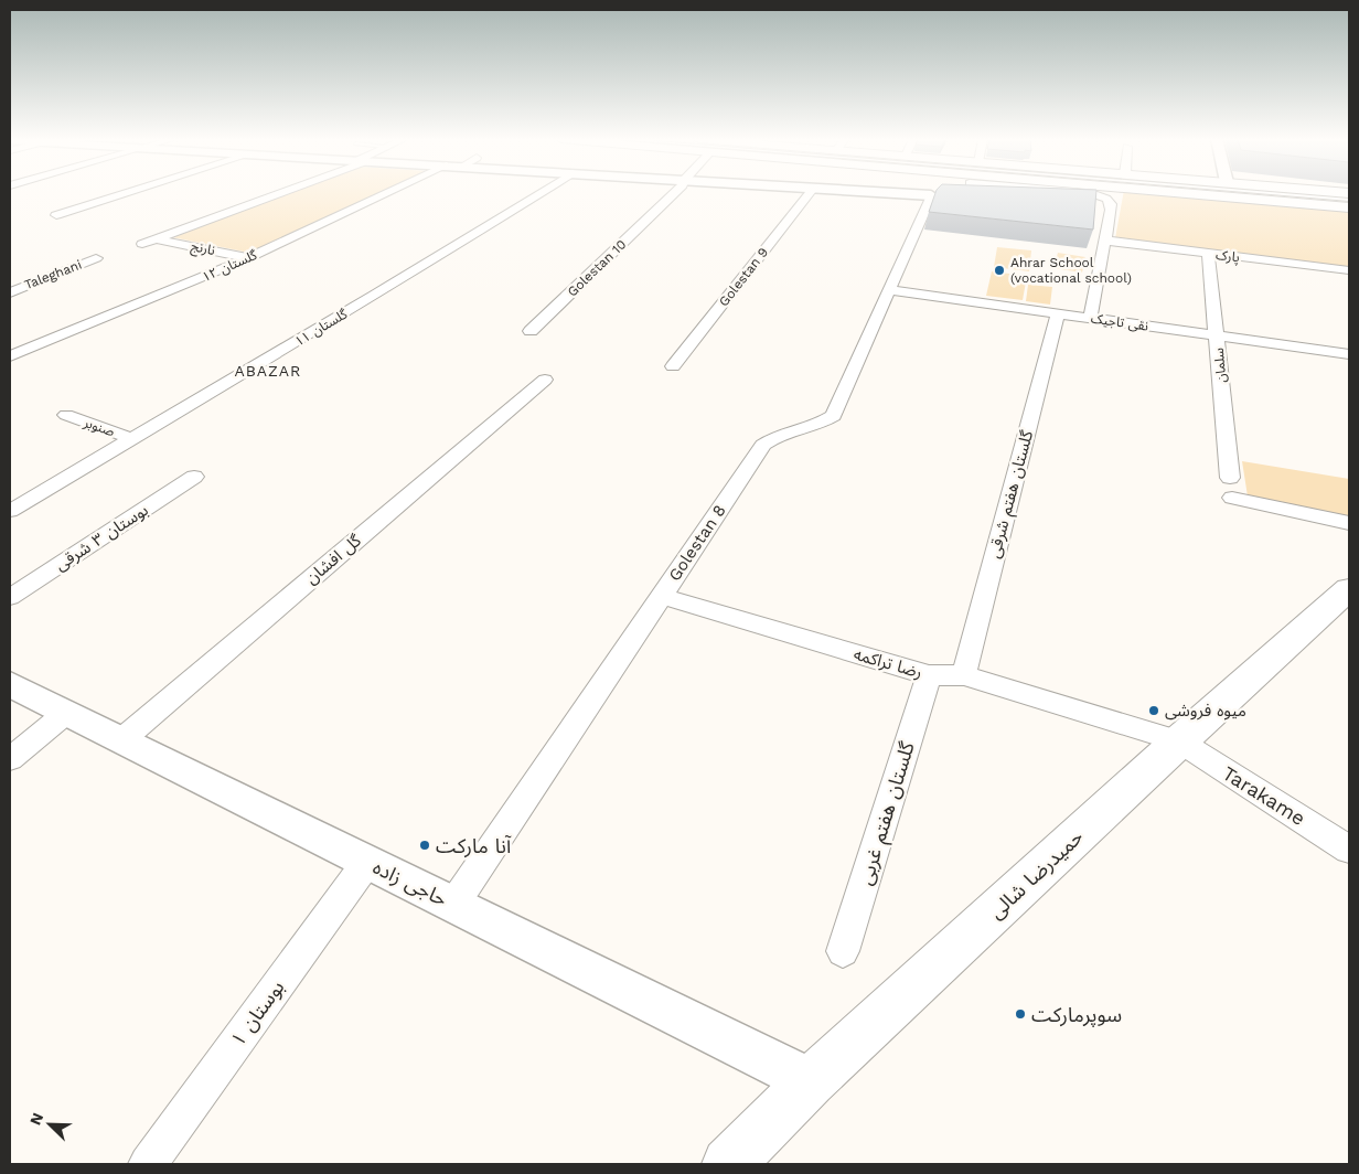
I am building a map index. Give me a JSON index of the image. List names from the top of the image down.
{
  "streets": {
    "main road": ["حمیدرضا شالی"],
    "street": [
      "نارنج",
      "پارک",
      "گلستان ۱۲",
      "Golestan 10",
      "Taleghani",
      "Golestan 9",
      "نقی تاجیک",
      "گلستان ۱۱",
      "سلمان",
      "صنوبر",
      "گلستان هفتم شرقی",
      "بوستان ۳ شرقی",
      "Golestan 8",
      "گل افشان",
      "رضا تراکمه",
      "Tarakame",
      "گلستان هفتم غربی",
      "حاجی زاده",
      "بوستان ۱"
    ]
  },
  "crossings": [
    ["نارنج", "گلستان ۱۲"],
    ["پارک", "سلمان"],
    ["نقی تاجیک", "سلمان"],
    ["نقی تاجیک", "گلستان هفتم شرقی"],
    ["نقی تاجیک", "Golestan 8"],
    ["گلستان ۱۱", "صنوبر"],
    ["گلستان هفتم شرقی", "رضا تراکمه"],
    ["Golestan 8", "رضا تراکمه"],
    ["Golestan 8", "حاجی زاده"],
    ["گل افشان", "حاجی زاده"],
    ["رضا تراکمه", "Tarakame"],
    ["رضا تراکمه", "گلستان هفتم غربی"],
    ["رضا تراکمه", "حمیدرضا شالی"],
    ["Tarakame", "حمیدرضا شالی"],
    ["حمیدرضا شالی", "حاجی زاده"],
    ["حاجی زاده", "بوستان ۱"]
  ],
  "districts": ["ABAZAR"],
  "places": [
    "Ahrar School (vocational school)",
    "میوه فروشی",
    "آنا مارکت",
    "سوپرمارکت"
  ],
  "north": "top left"
}
